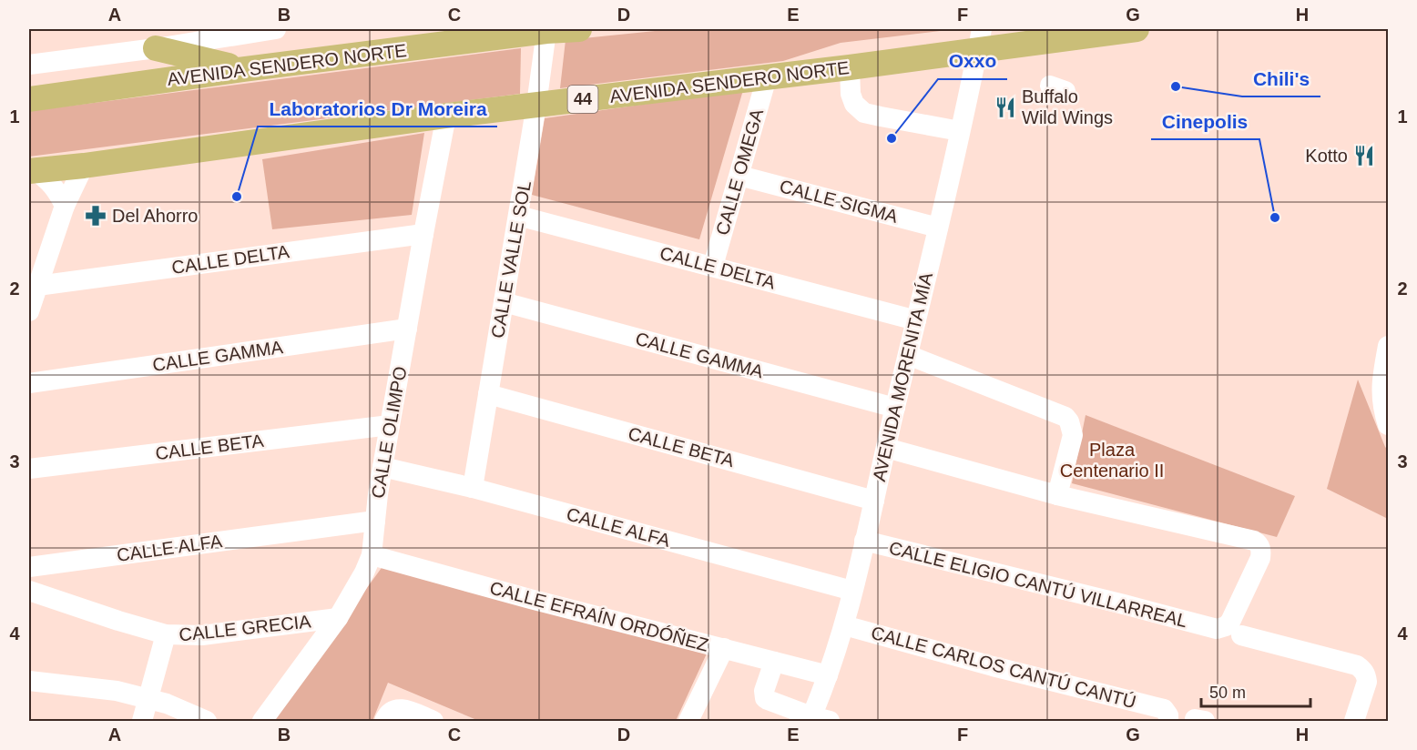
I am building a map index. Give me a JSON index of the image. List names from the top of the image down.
{
  "streets": {
    "main road": ["AVENIDA SENDERO NORTE", "44"],
    "street": [
      "CALLE OMEGA",
      "CALLE SIGMA",
      "CALLE DELTA",
      "CALLE VALLE SOL",
      "CALLE GAMMA",
      "AVENIDA MORENITA MÍA",
      "CALLE OLIMPO",
      "CALLE BETA",
      "CALLE ALFA",
      "CALLE ELIGIO CANTÚ VILLARREAL",
      "CALLE EFRAÍN ORDÓÑEZ",
      "CALLE GRECIA",
      "CALLE CARLOS CANTÚ CANTÚ"
    ]
  },
  "crossings": [
    ["AVENIDA SENDERO NORTE", "CALLE OMEGA"],
    ["AVENIDA SENDERO NORTE", "CALLE VALLE SOL"],
    ["AVENIDA SENDERO NORTE", "AVENIDA MORENITA MÍA"],
    ["AVENIDA SENDERO NORTE", "CALLE OLIMPO"],
    ["CALLE OMEGA", "CALLE SIGMA"],
    ["CALLE OMEGA", "CALLE DELTA"],
    ["CALLE SIGMA", "AVENIDA MORENITA MÍA"],
    ["CALLE DELTA", "CALLE VALLE SOL"],
    ["CALLE DELTA", "AVENIDA MORENITA MÍA"],
    ["CALLE DELTA", "CALLE OLIMPO"],
    ["CALLE VALLE SOL", "CALLE GAMMA"],
    ["CALLE VALLE SOL", "CALLE BETA"],
    ["CALLE VALLE SOL", "CALLE ALFA"],
    ["CALLE GAMMA", "AVENIDA MORENITA MÍA"],
    ["CALLE GAMMA", "CALLE OLIMPO"],
    ["AVENIDA MORENITA MÍA", "CALLE BETA"],
    ["AVENIDA MORENITA MÍA", "CALLE ALFA"],
    ["AVENIDA MORENITA MÍA", "CALLE ELIGIO CANTÚ VILLARREAL"],
    ["AVENIDA MORENITA MÍA", "CALLE EFRAÍN ORDÓÑEZ"],
    ["AVENIDA MORENITA MÍA", "CALLE CARLOS CANTÚ CANTÚ"],
    ["CALLE OLIMPO", "CALLE BETA"],
    ["CALLE OLIMPO", "CALLE ALFA"],
    ["CALLE OLIMPO", "CALLE EFRAÍN ORDÓÑEZ"],
    ["CALLE OLIMPO", "CALLE GRECIA"]
  ],
  "parks": ["Plaza Centenario II"],
  "places": {
    "other": [
      "Chili's",
      "Oxxo",
      "Laboratorios Dr Moreira",
      "Cinepolis"
    ],
    "restaurant": ["Buffalo Wild Wings", "Kotto"],
    "pharmacy": ["Del Ahorro"]
  },
  "scale_bar": "50 m",
  "grid": {
    "columns": [
      "A",
      "B",
      "C",
      "D",
      "E",
      "F",
      "G",
      "H"
    ],
    "rows": [
      "1",
      "2",
      "3",
      "4"
    ]
  }
}
